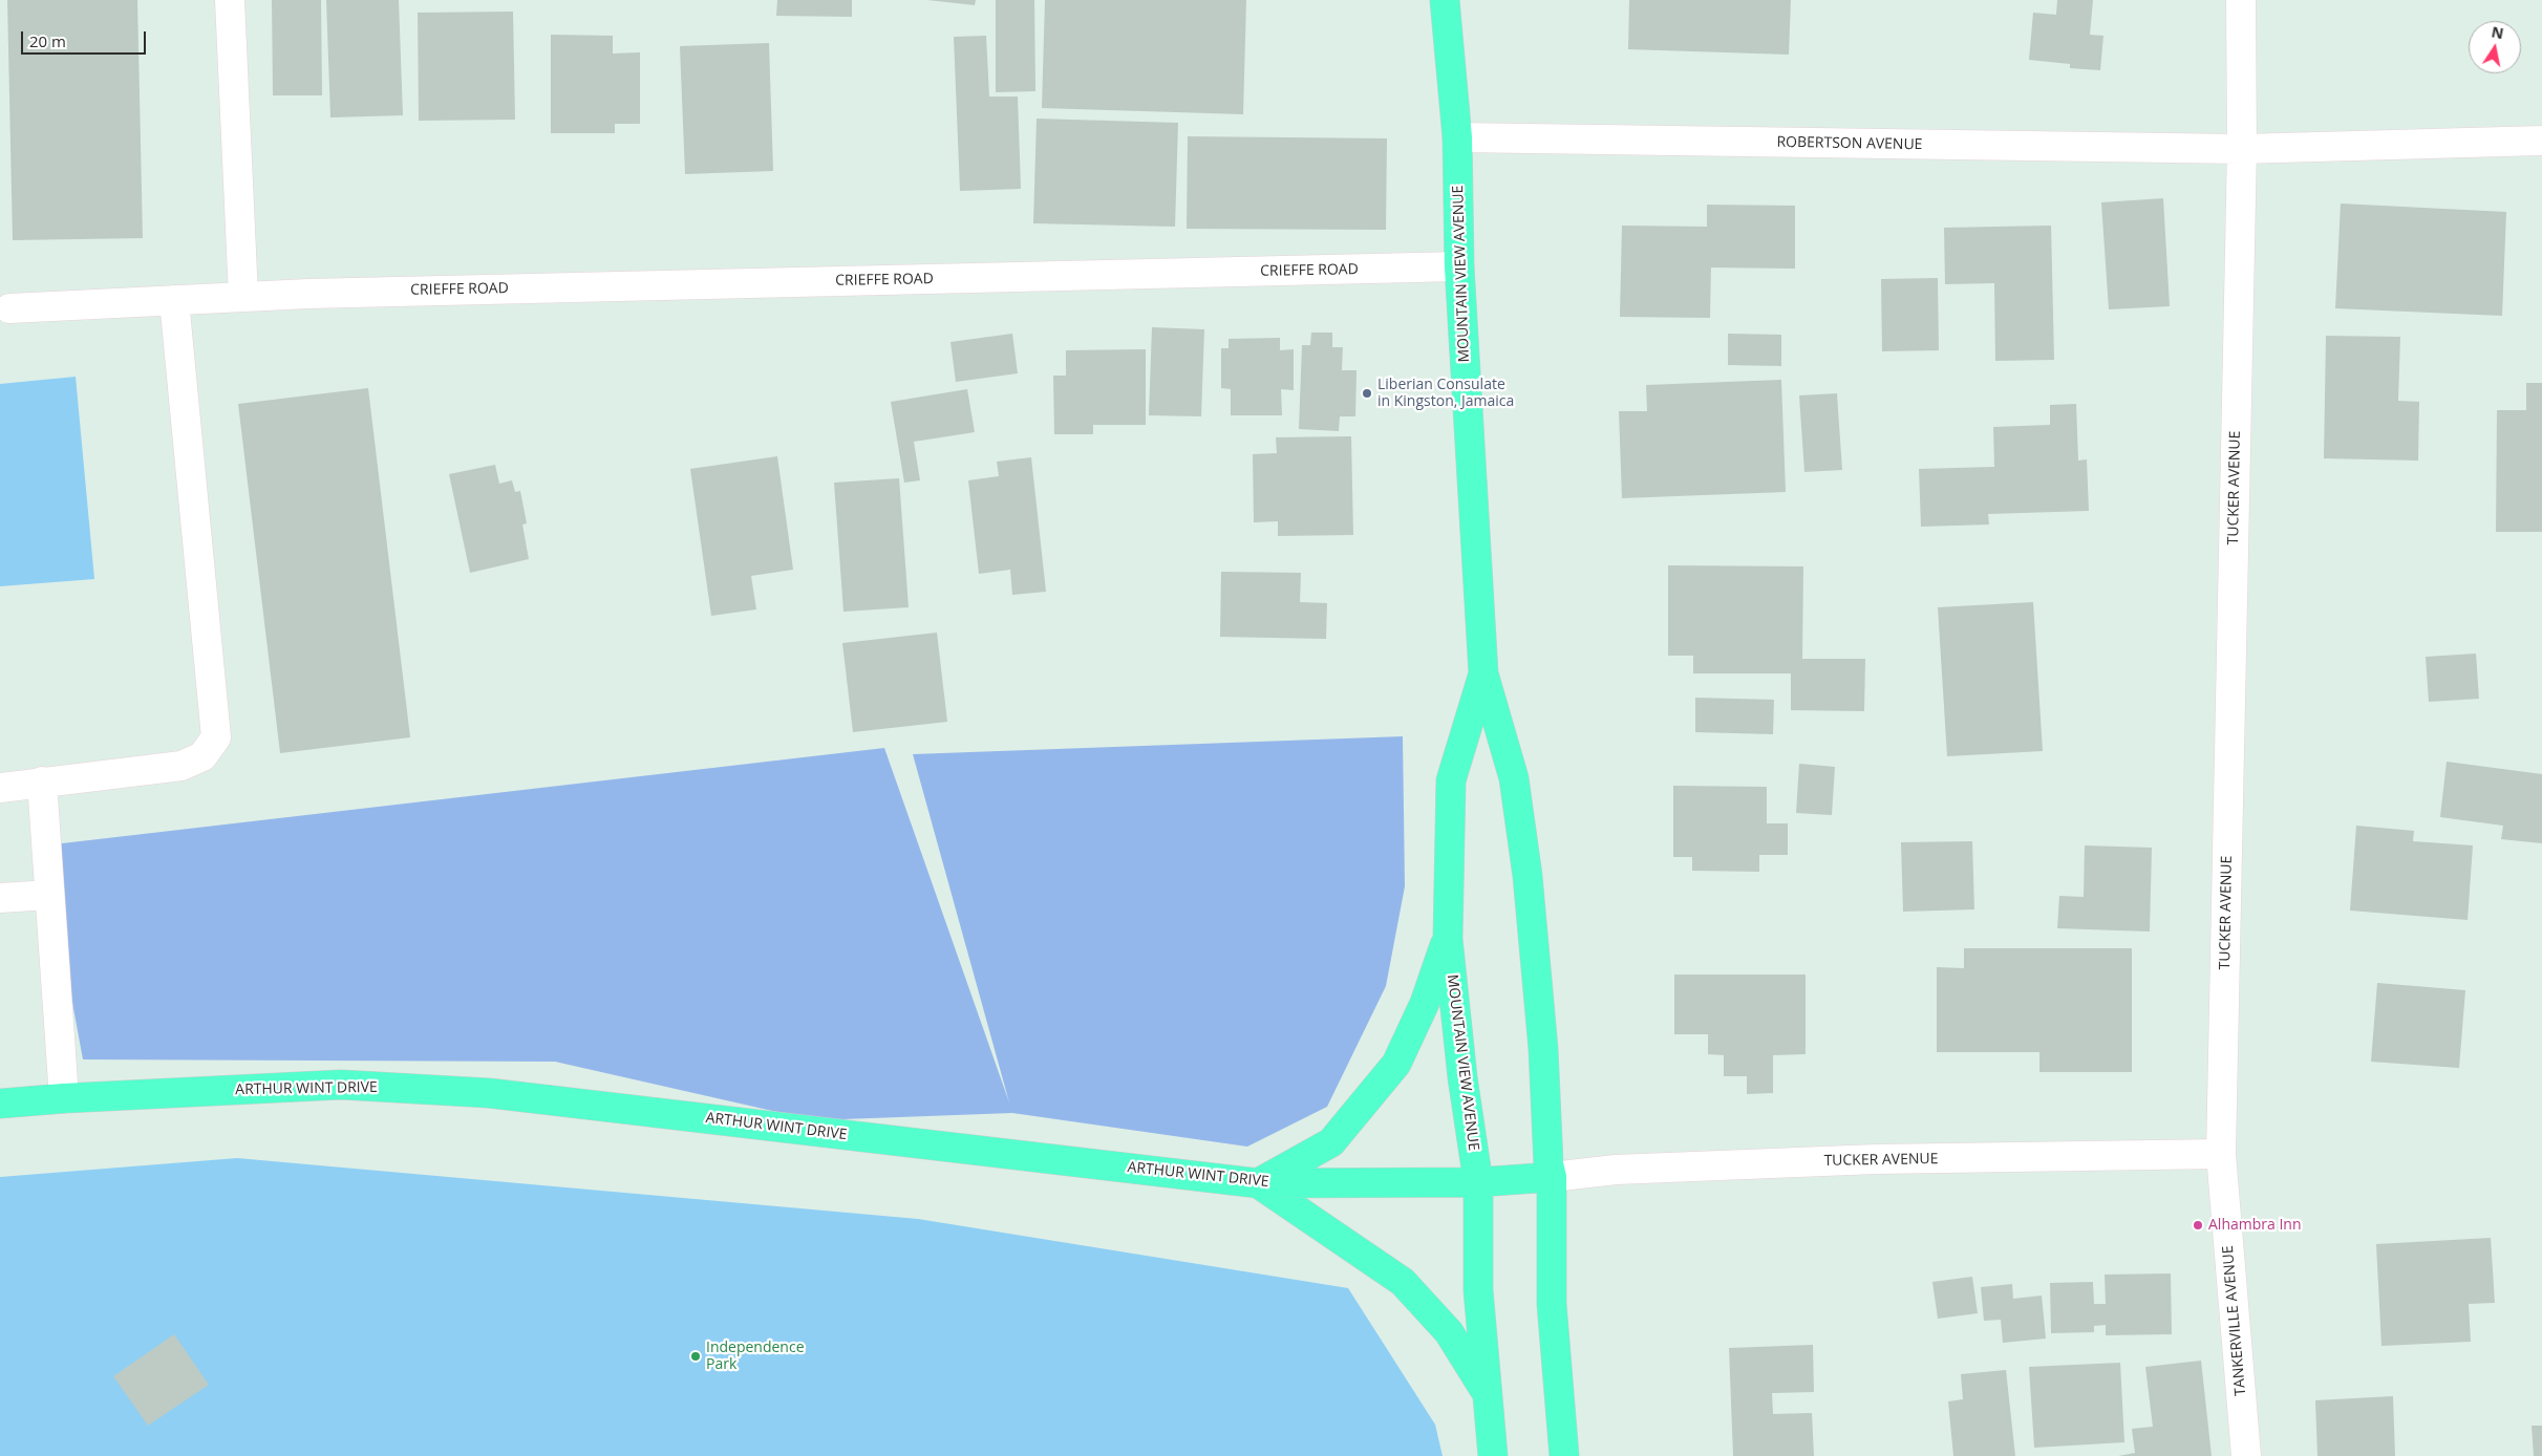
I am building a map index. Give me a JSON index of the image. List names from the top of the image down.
{
  "streets": {
    "main road": ["MOUNTAIN VIEW AVENUE", "ARTHUR WINT DRIVE"],
    "street": [
      "ROBERTSON AVENUE",
      "CRIEFFE ROAD",
      "TUCKER AVENUE",
      "TANKERVILLE AVENUE"
    ]
  },
  "crossings": [
    ["ROBERTSON AVENUE", "MOUNTAIN VIEW AVENUE"],
    ["ROBERTSON AVENUE", "TUCKER AVENUE"],
    ["CRIEFFE ROAD", "MOUNTAIN VIEW AVENUE"],
    ["MOUNTAIN VIEW AVENUE", "TUCKER AVENUE"],
    ["MOUNTAIN VIEW AVENUE", "ARTHUR WINT DRIVE"],
    ["TUCKER AVENUE", "ARTHUR WINT DRIVE"],
    ["TUCKER AVENUE", "TANKERVILLE AVENUE"]
  ],
  "places": ["Liberian Consulate in Kingston, Jamaica", "Alhambra Inn", "Independence Park"],
  "scale_bar": "20 m",
  "north": "top"
}
